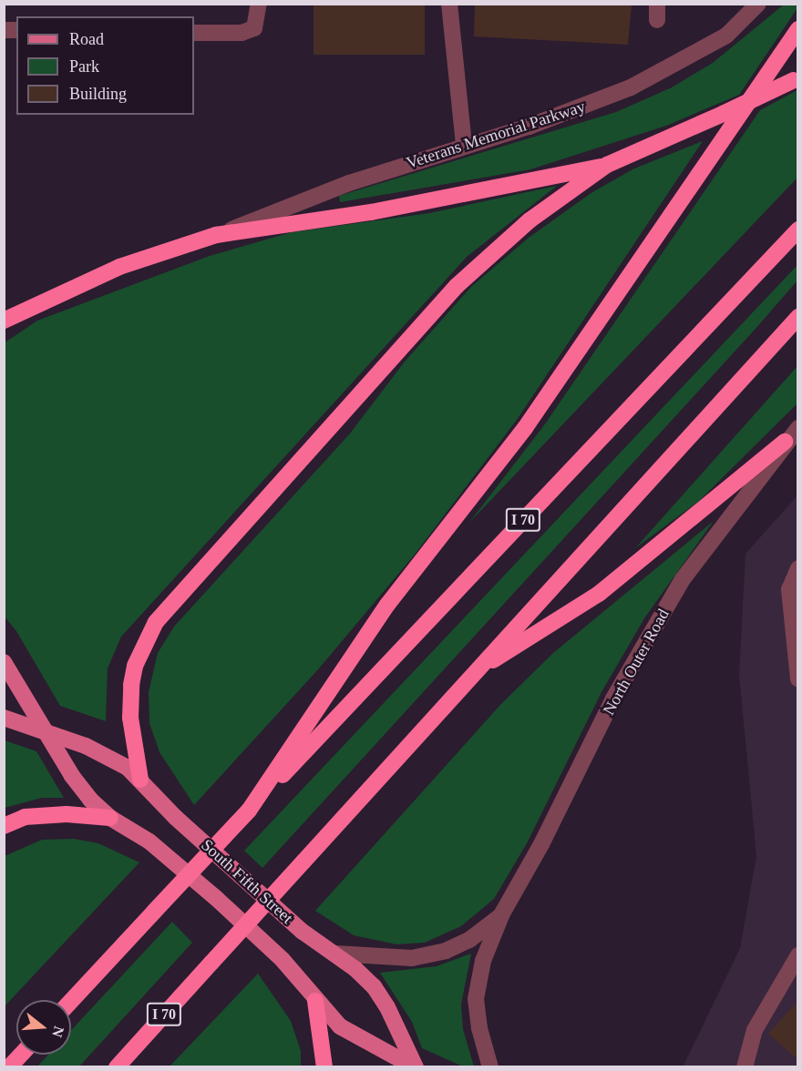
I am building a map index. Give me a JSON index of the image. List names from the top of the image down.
{
  "streets": {
    "highway": ["I 70"],
    "main road": ["South Fifth Street"],
    "street": ["Veterans Memorial Parkway", "North Outer Road"]
  },
  "legend": ["Road", "Park", "Building"],
  "north": "right"
}
